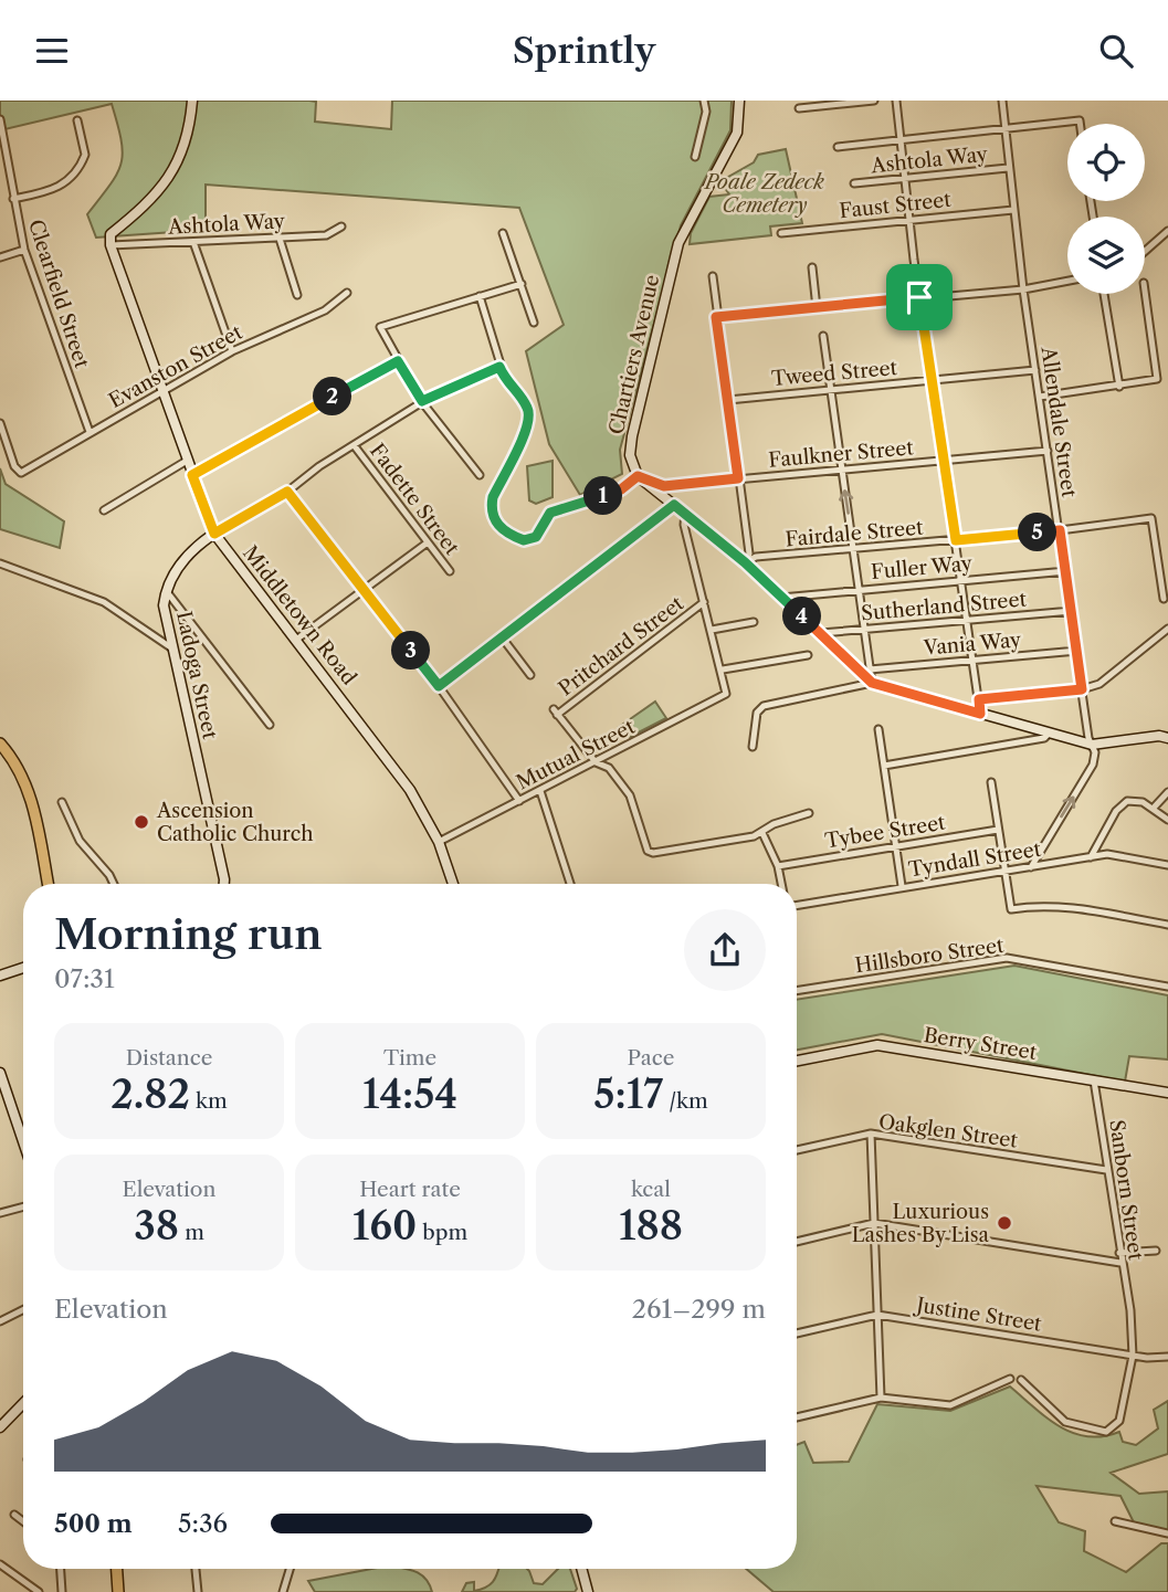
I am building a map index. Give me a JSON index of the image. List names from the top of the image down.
{
  "streets": {
    "street": [
      "Ashtola Way",
      "Faust Street",
      "Clearfield Street",
      "Chartiers Avenue",
      "Evanston Street",
      "Tweed Street",
      "Allendale Street",
      "Faulkner Street",
      "Fadette Street",
      "Fairdale Street",
      "Fuller Way",
      "Sutherland Street",
      "Middletown Road",
      "Vania Way",
      "Pritchard Street",
      "Ladoga Street",
      "Mutual Street",
      "Tybee Street",
      "Tyndall Street",
      "Hillsboro Street",
      "Berry Street",
      "Oakglen Street",
      "Sanborn Street",
      "Justine Street"
    ]
  },
  "crossings": [
    ["Ashtola Way", "Allendale Street"],
    ["Ashtola Way", "Middletown Road"],
    ["Faust Street", "Allendale Street"],
    ["Clearfield Street", "Evanston Street"],
    ["Chartiers Avenue", "Faulkner Street"],
    ["Evanston Street", "Middletown Road"],
    ["Tweed Street", "Allendale Street"],
    ["Allendale Street", "Faulkner Street"],
    ["Allendale Street", "Fairdale Street"],
    ["Allendale Street", "Fuller Way"],
    ["Allendale Street", "Sutherland Street"],
    ["Allendale Street", "Vania Way"],
    ["Allendale Street", "Tyndall Street"],
    ["Fadette Street", "Ladoga Street"],
    ["Middletown Road", "Ladoga Street"],
    ["Middletown Road", "Mutual Street"],
    ["Pritchard Street", "Mutual Street"],
    ["Berry Street", "Sanborn Street"],
    ["Oakglen Street", "Sanborn Street"],
    ["Sanborn Street", "Justine Street"]
  ],
  "parks": ["Poale Zedeck Cemetery"],
  "places": ["Ascension Catholic Church", "Luxurious Lashes By Lisa"],
  "page": {
    "header": "Sprintly",
    "pins": [
      "2",
      "1",
      "5",
      "4",
      "3"
    ],
    "heading": ["Morning run", "07:31"],
    "stats": [
      ["Distance", "2.82 km"],
      ["Time", "14:54"],
      ["Pace", "5:17 /km"],
      ["Elevation", "38 m"],
      ["Heart rate", "160 bpm"],
      ["kcal", "188"]
    ],
    "chart": ["Elevation", "261–299 m"],
    "list": [
      {
        "name": "500 m",
        "note": "5:36"
      }
    ]
  }
}
